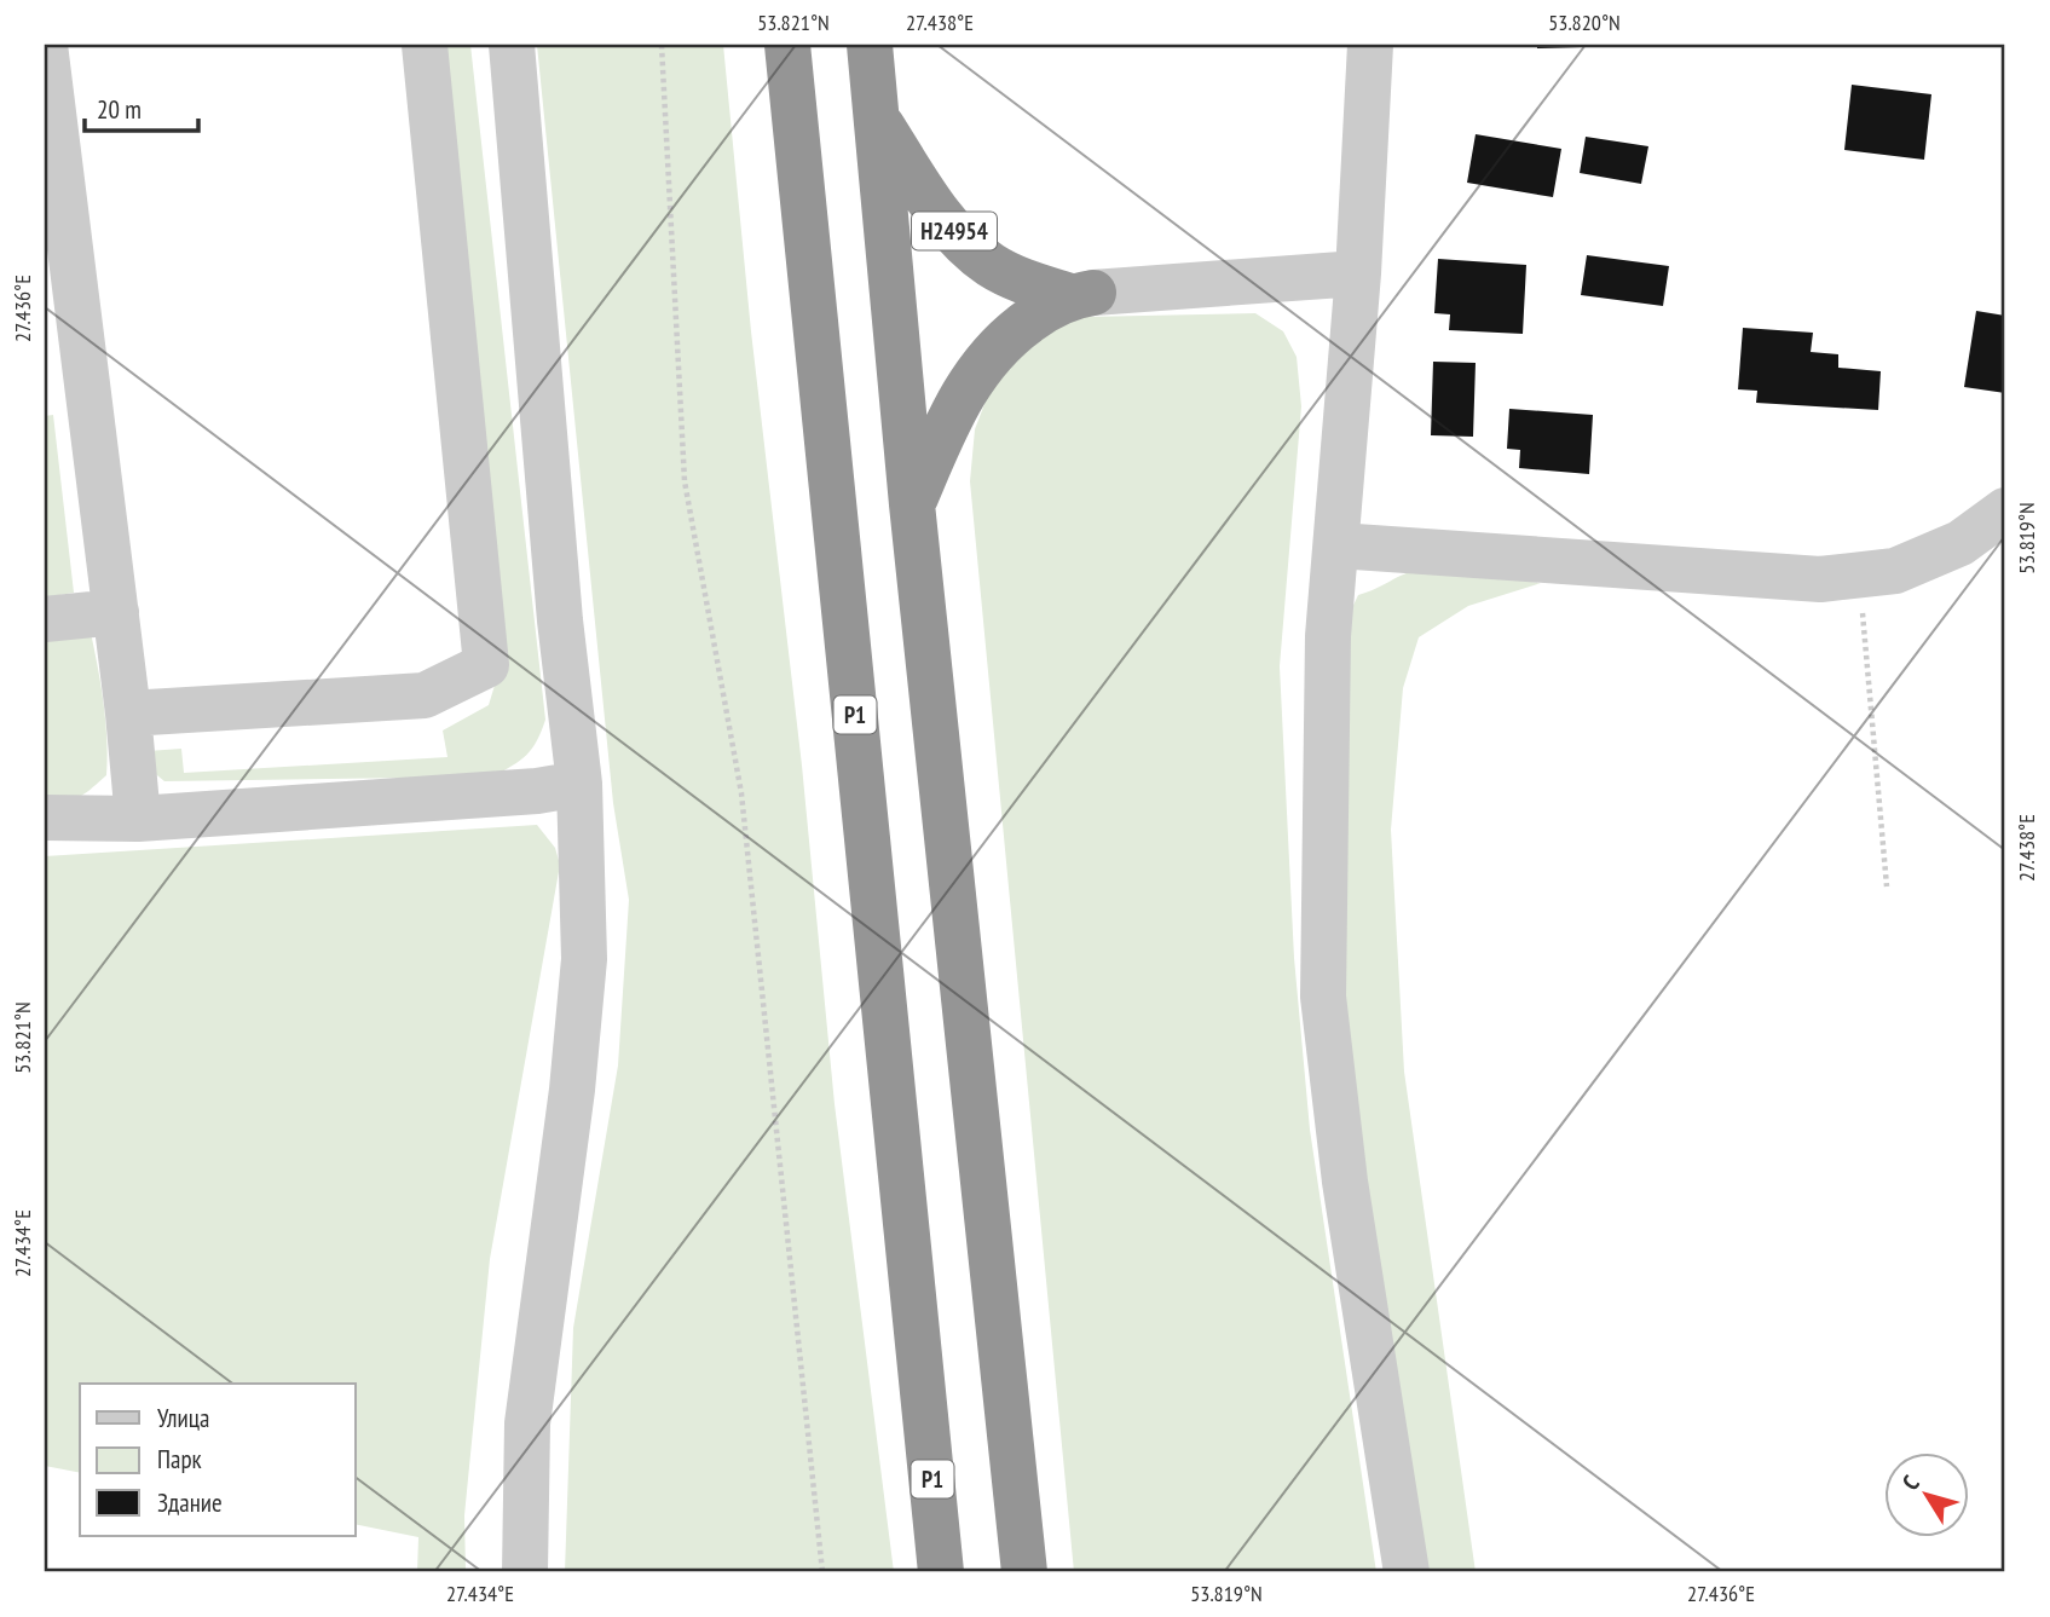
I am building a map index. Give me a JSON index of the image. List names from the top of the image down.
{
  "streets": {
    "highway": ["Н24954", "Р1"]
  },
  "legend": ["Улица", "Парк", "Здание"],
  "scale_bar": "20 m",
  "north": "top left",
  "coordinates": [
    "53.821°N",
    "27.438°E",
    "53.820°N",
    "27.436°E",
    "53.819°N",
    "27.434°E"
  ]
}
